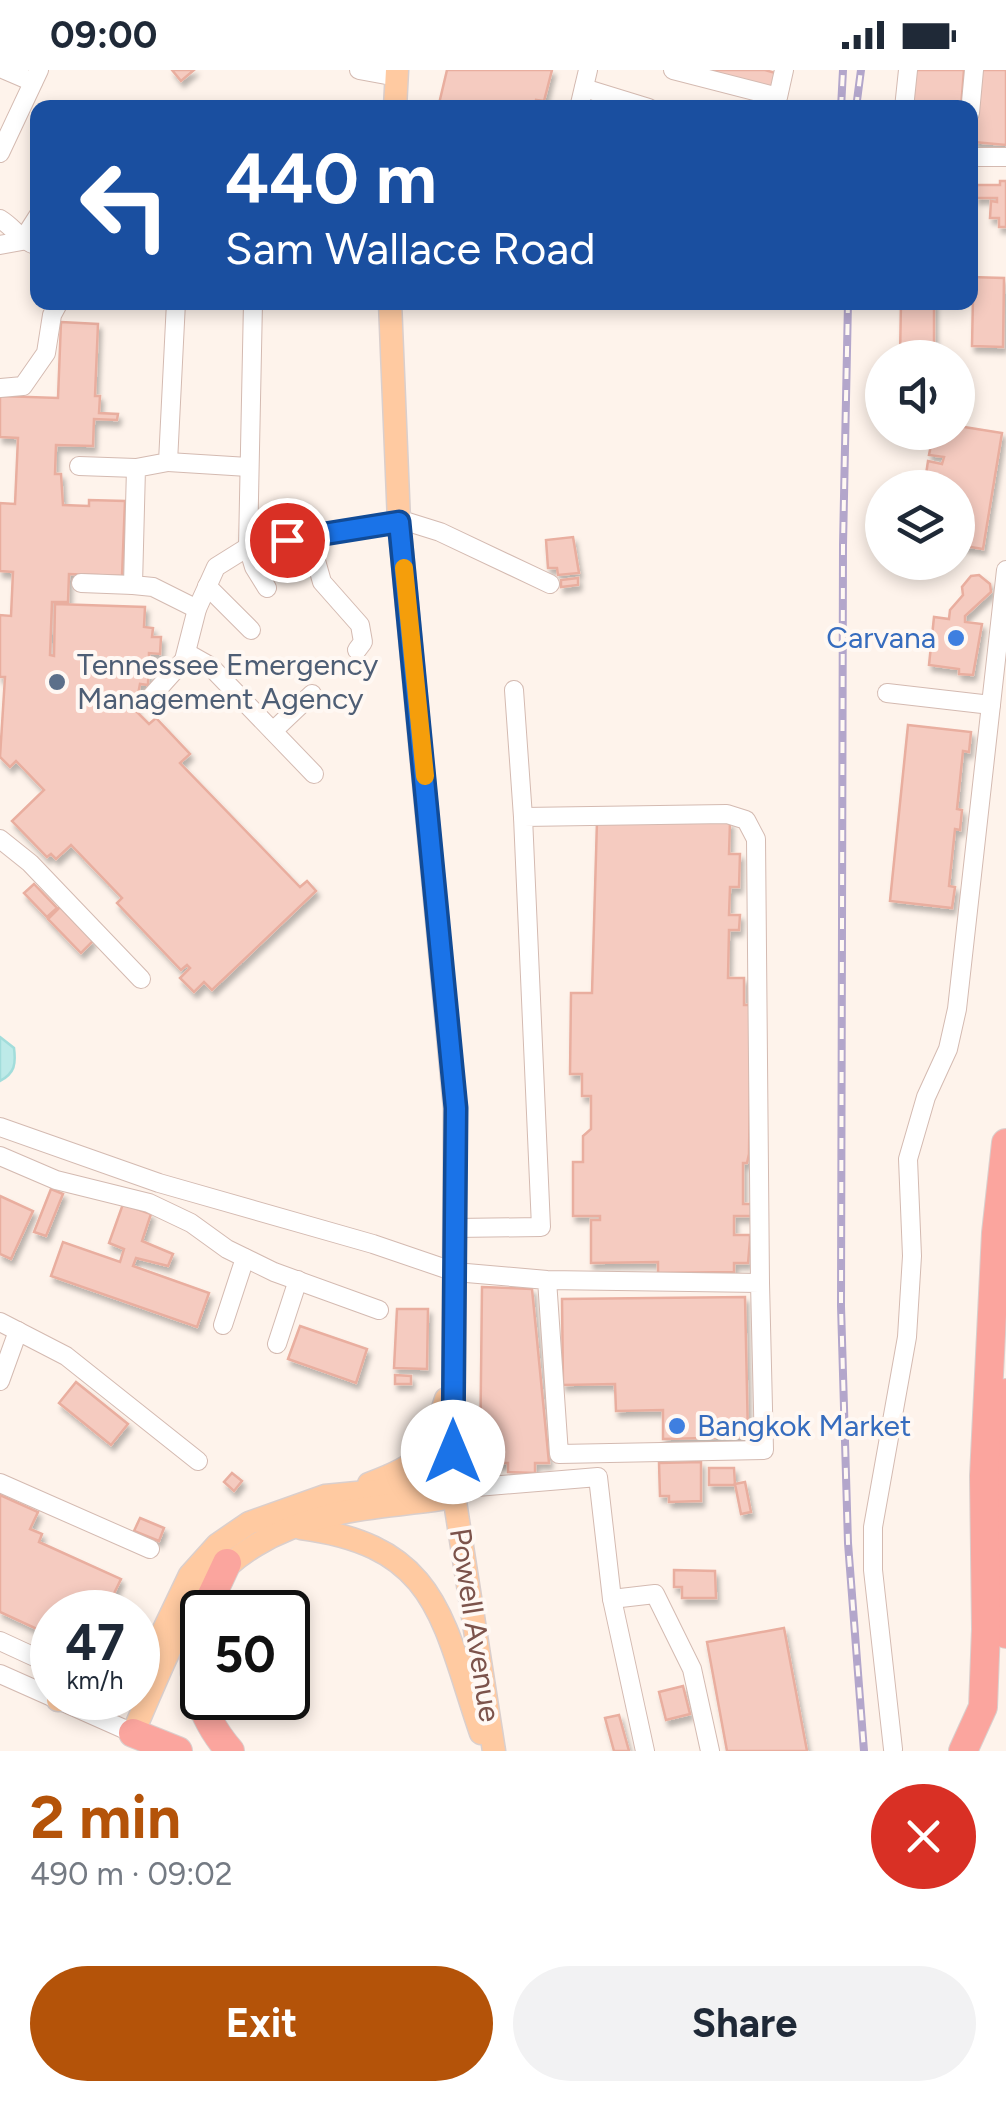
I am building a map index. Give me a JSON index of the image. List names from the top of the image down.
{
  "streets": {
    "main road": ["Powell Avenue"]
  },
  "places": ["Carvana", "Tennessee Emergency Management Agency", "Bangkok Market"],
  "page": {
    "status": "09:00",
    "turn": ["440 m", "Sam Wallace Road"],
    "speed": "47 km/h",
    "limit": "50",
    "heading": ["2 min", "490 m · 09:02"],
    "buttons": ["Exit", "Share"]
  }
}
